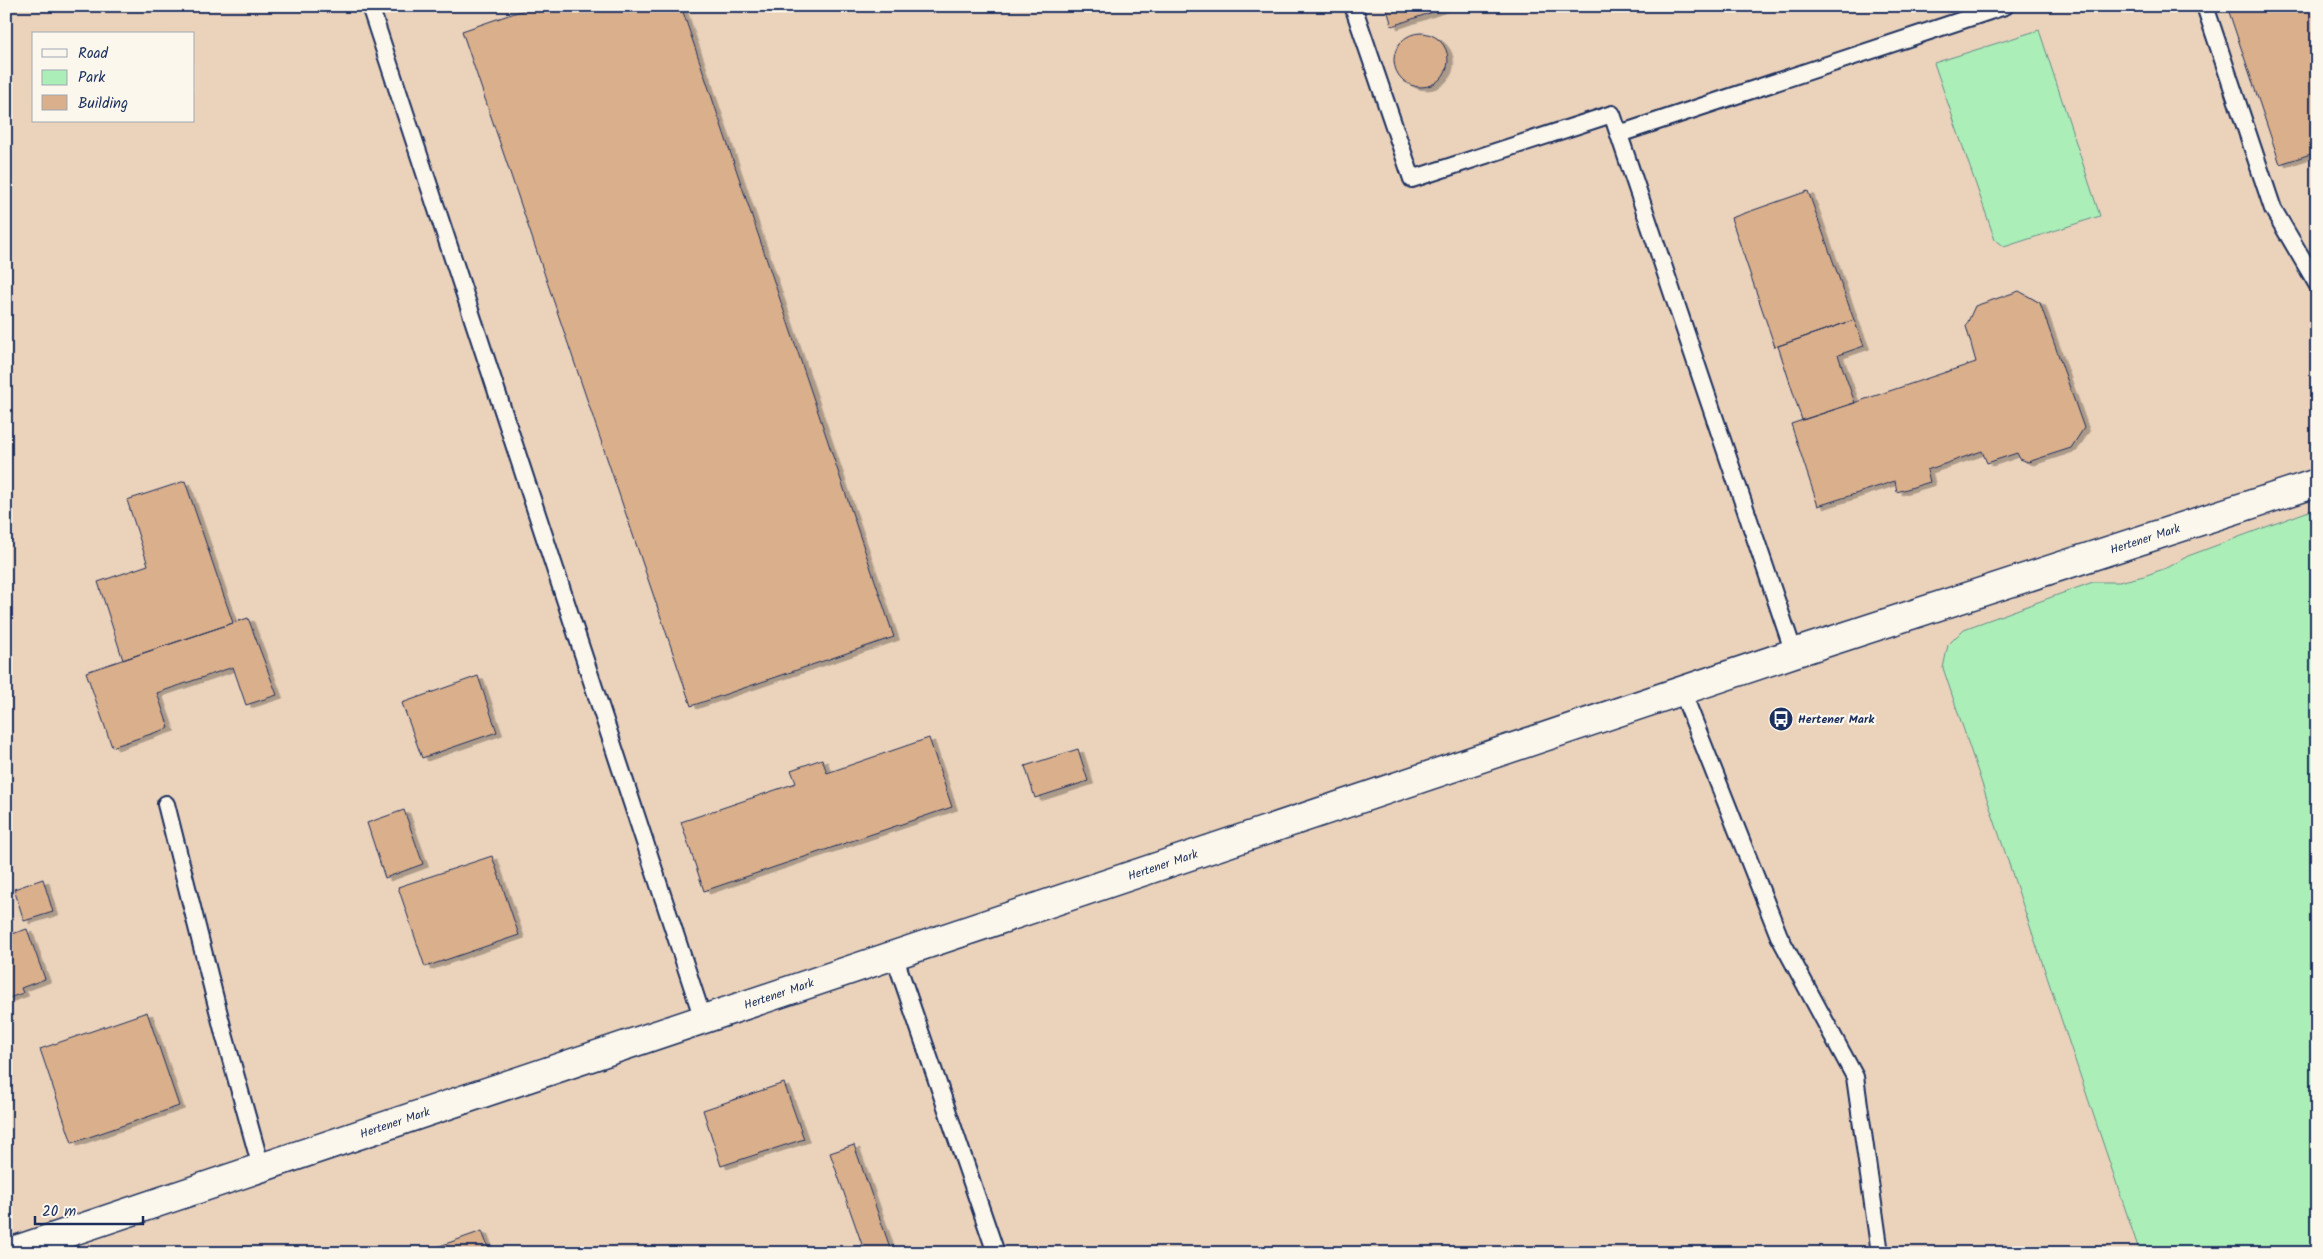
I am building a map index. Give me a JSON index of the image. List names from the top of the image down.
{
  "streets": {
    "street": ["Hertener Mark"]
  },
  "places": {
    "bus stop": ["Hertener Mark"]
  },
  "legend": ["Road", "Park", "Building"],
  "scale_bar": "20 m"
}
